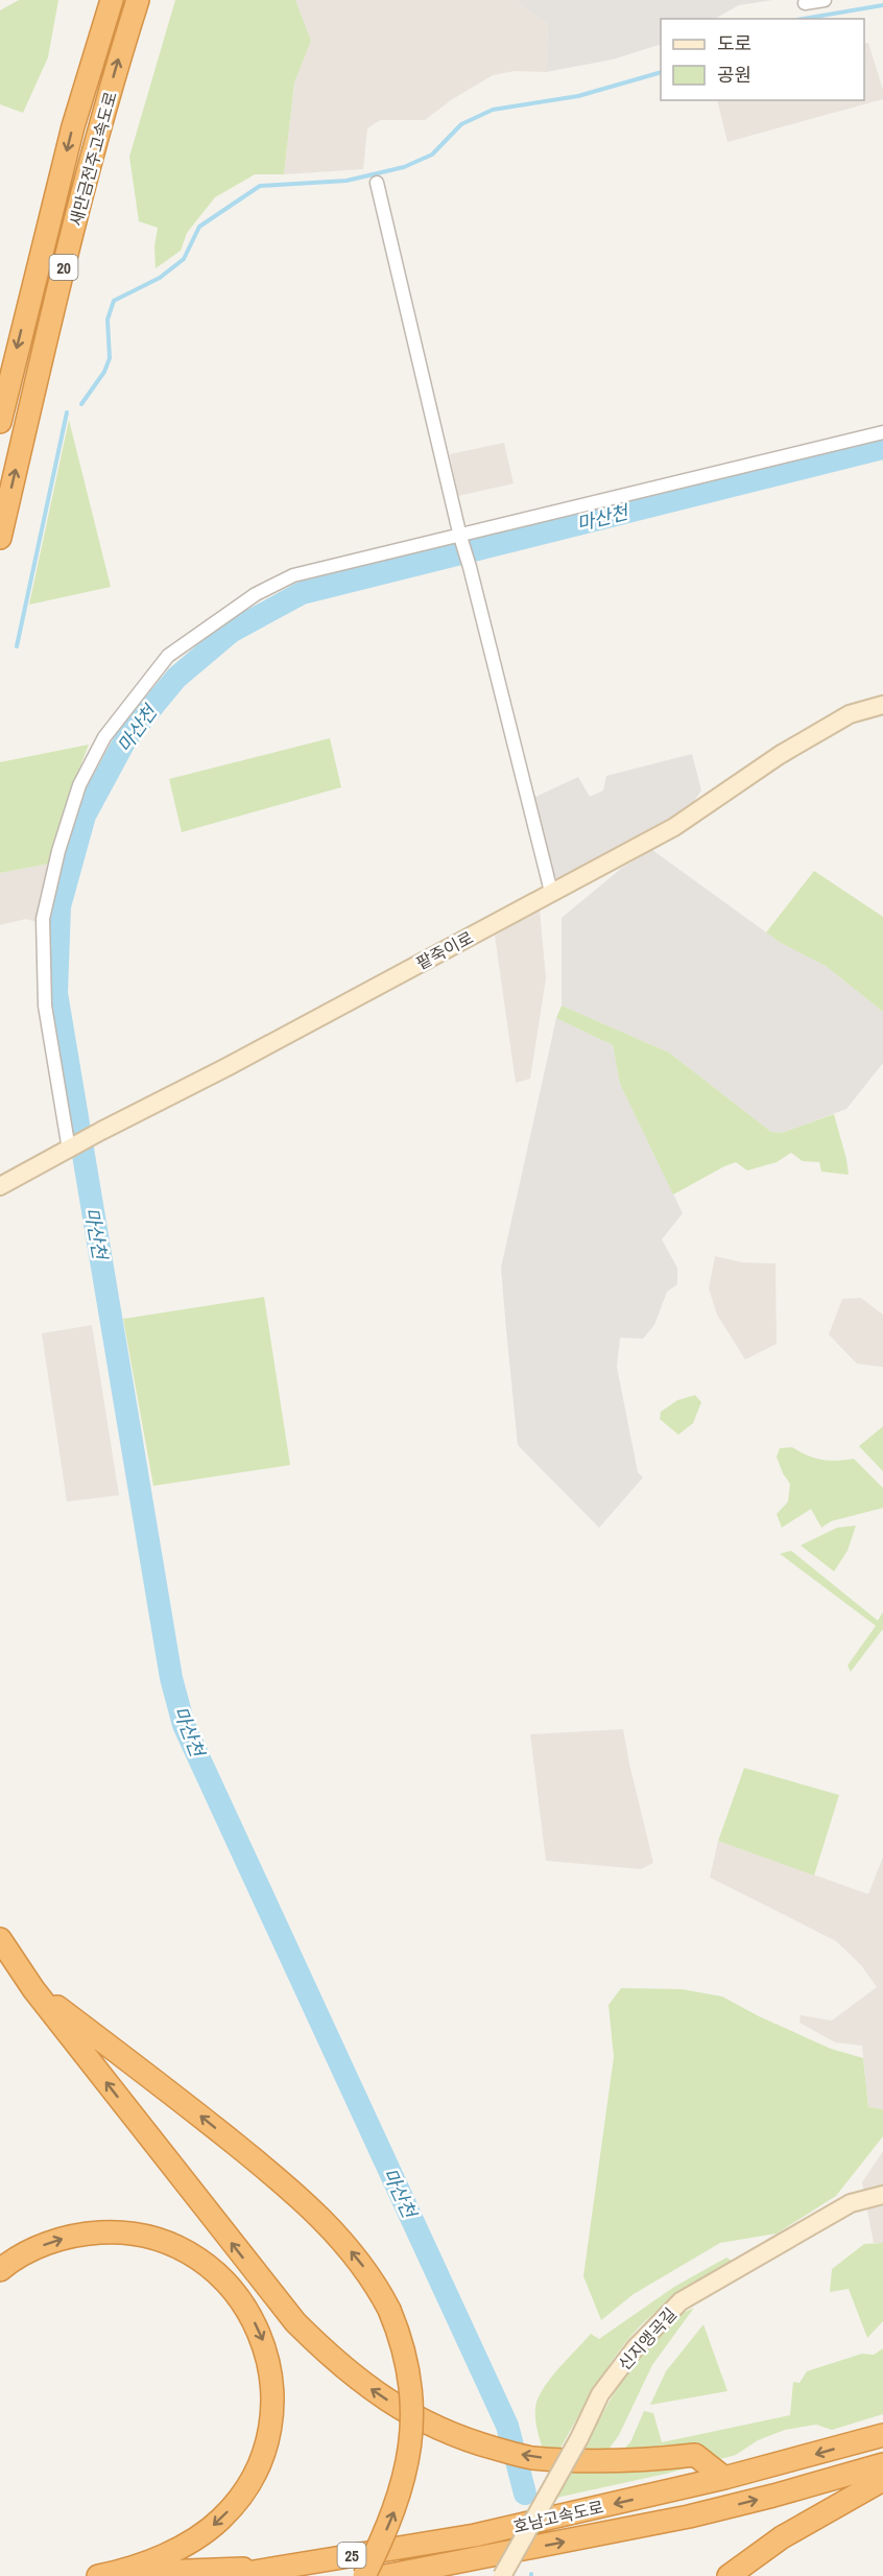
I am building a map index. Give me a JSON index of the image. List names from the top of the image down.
{
  "streets": {
    "highway": [
      "새만금전주고속도로",
      "20",
      "호남고속도로",
      "25"
    ],
    "street": ["팥죽이로", "신지앵곡길"]
  },
  "water": ["마산천"],
  "legend": ["도로", "공원"]
}
